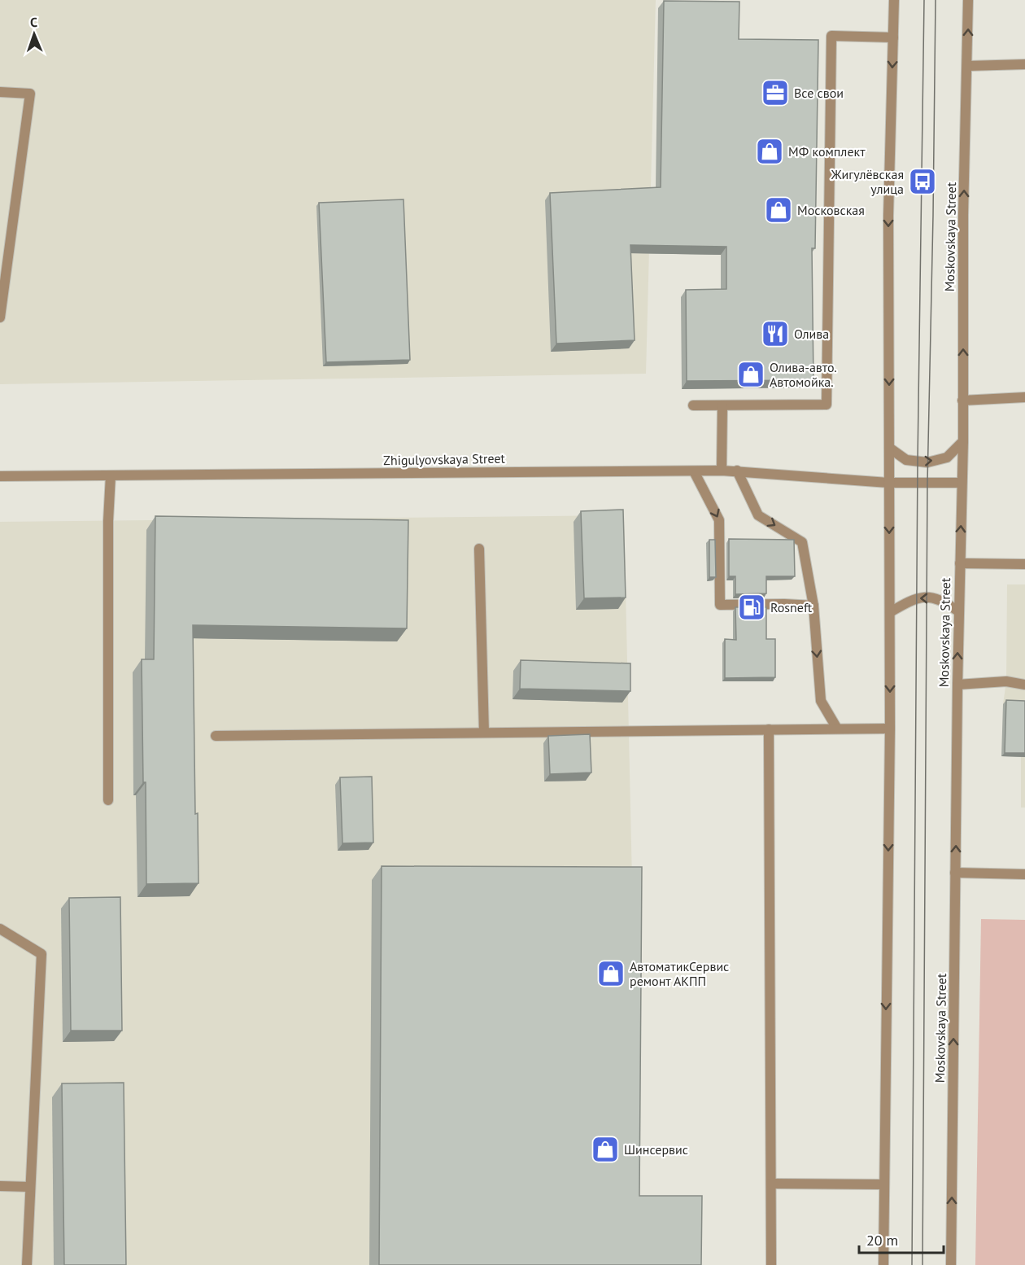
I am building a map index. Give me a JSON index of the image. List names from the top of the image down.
{
  "streets": {
    "street": ["Moskovskaya Street", "Zhigulyovskaya Street"]
  },
  "crossings": [
    ["Moskovskaya Street", "Zhigulyovskaya Street"]
  ],
  "places": {
    "office": ["Все свои"],
    "shop": [
      "МФ комплект",
      "Московская",
      "Олива-авто. Автомойка.",
      "АвтоматикСервис ремонт АКПП",
      "Шинсервис"
    ],
    "bus stop": ["Жигулёвская улица"],
    "restaurant": ["Олива"],
    "fuel station": ["Rosneft"]
  },
  "scale_bar": "20 m",
  "north": "top"
}
